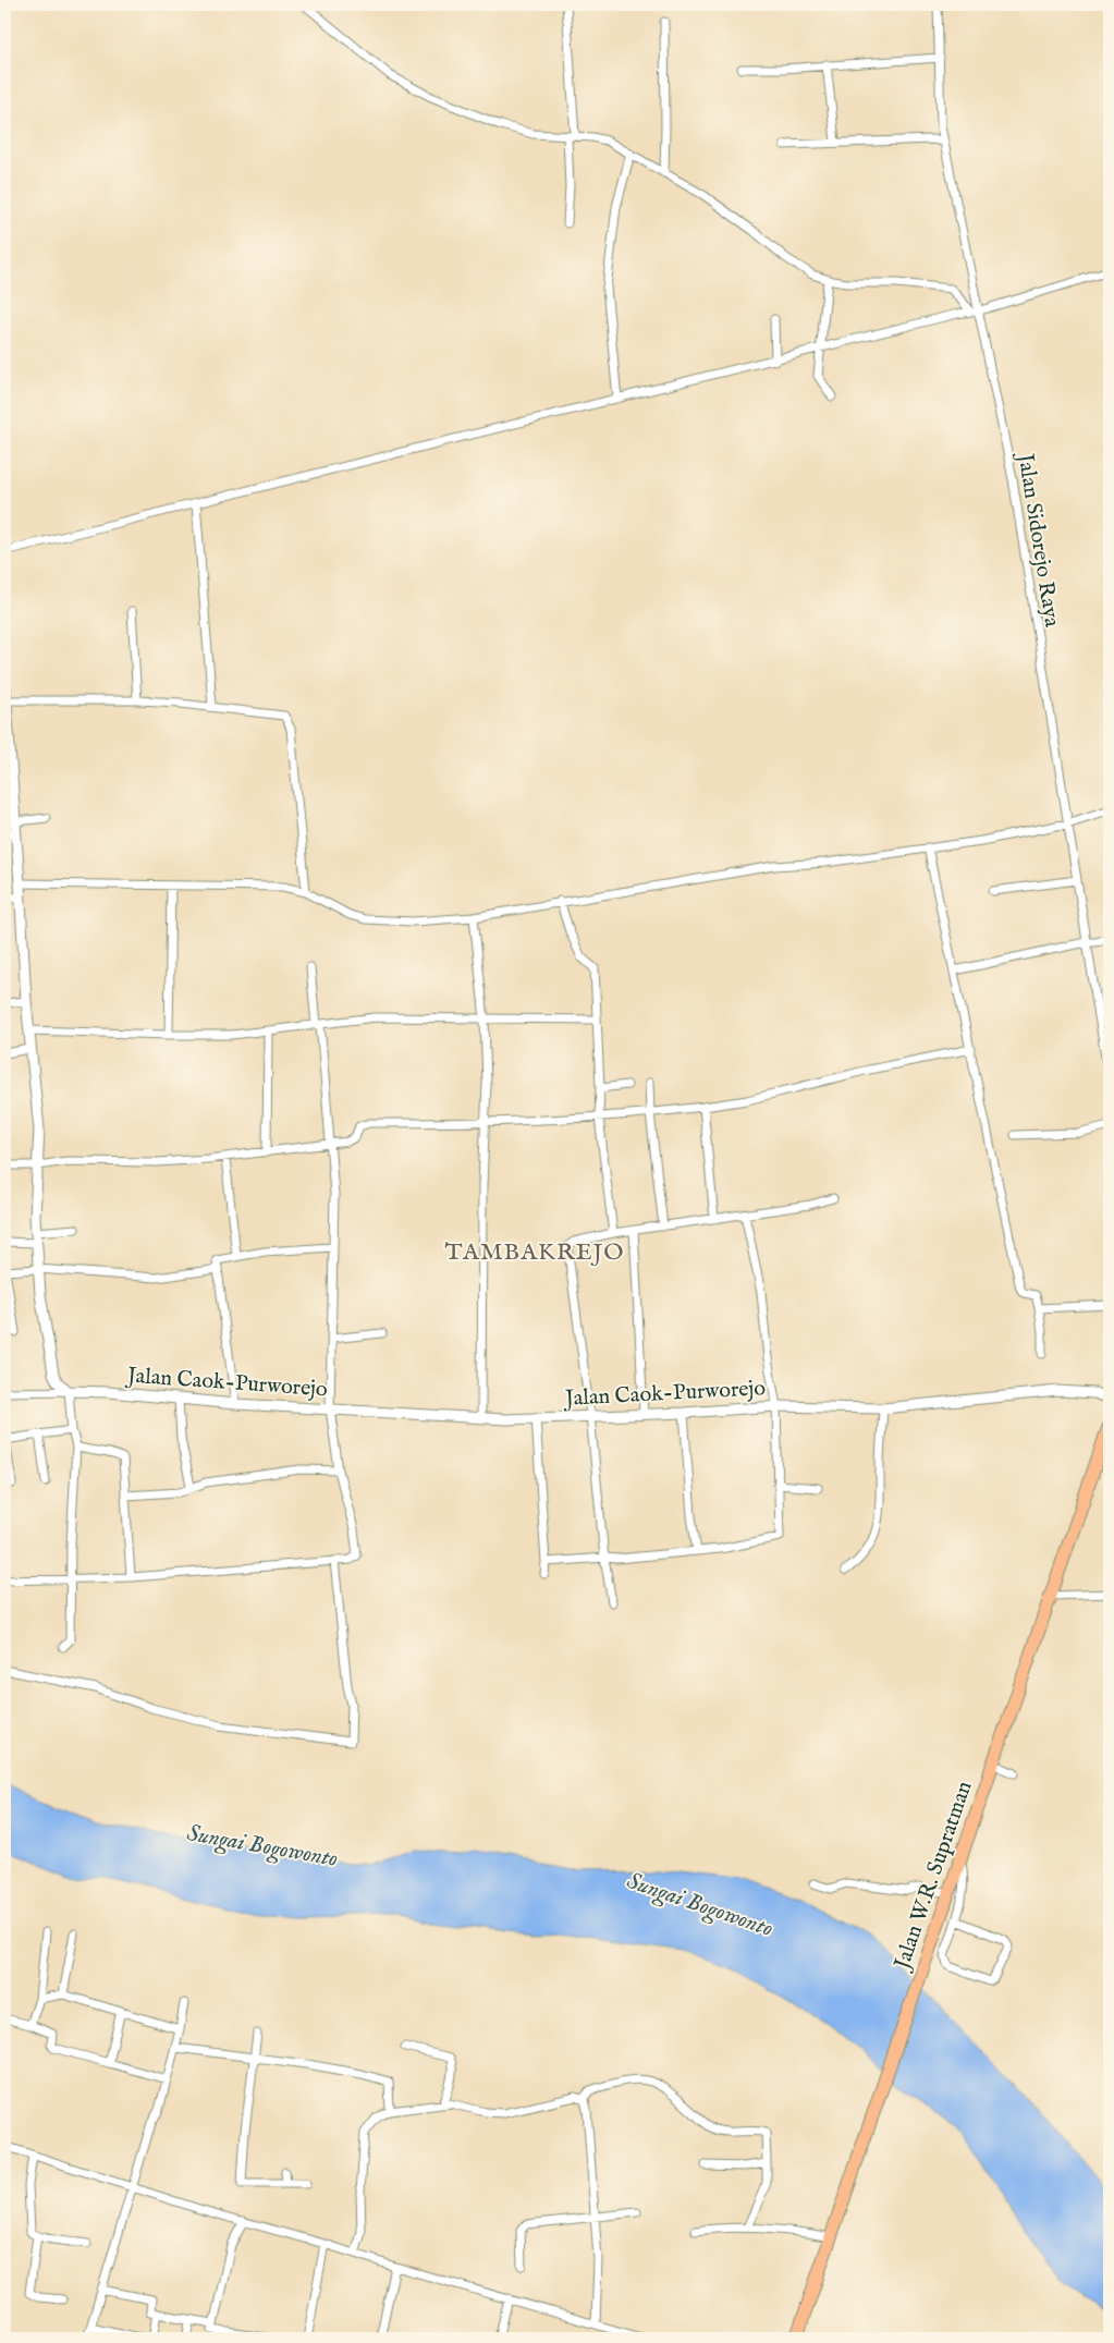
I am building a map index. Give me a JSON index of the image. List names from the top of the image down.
{
  "streets": {
    "main road": ["Jalan W.R. Supratman"],
    "street": ["Jalan Sidorejo Raya", "Jalan Caok-Purworejo"]
  },
  "districts": ["TAMBAKREJO"],
  "water": ["Sungai Bogowonto"]
}
